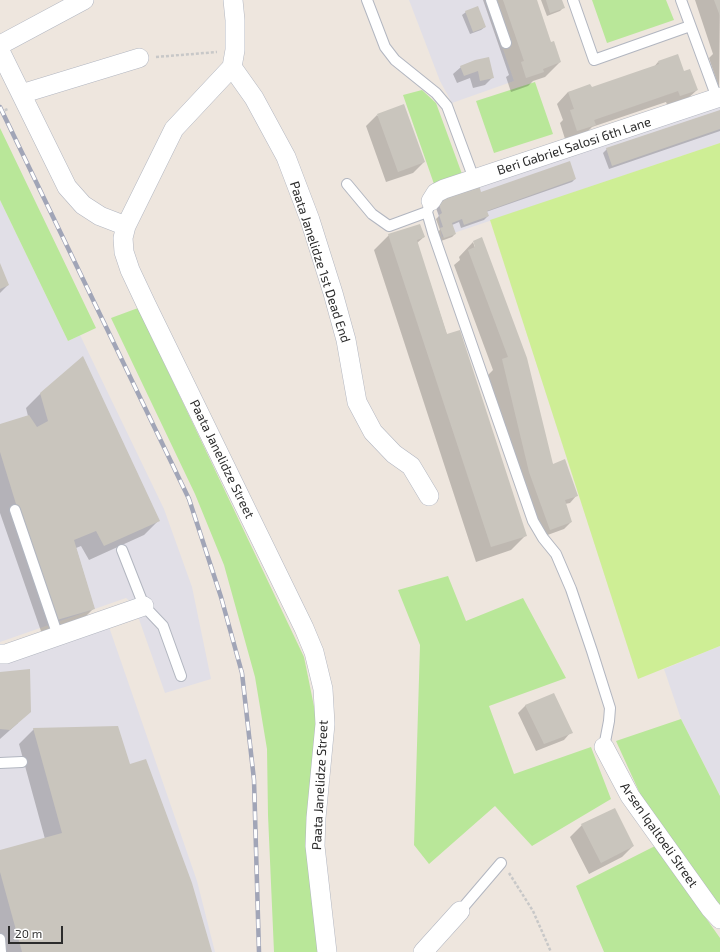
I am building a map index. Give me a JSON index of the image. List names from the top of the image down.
{
  "streets": {
    "street": [
      "Beri Gabriel Salosi 6th Lane",
      "Paata Janelidze 1st Dead End",
      "Paata Janelidze Street",
      "Arsen Iqaltoeli Street"
    ]
  },
  "crossings": [
    ["Paata Janelidze 1st Dead End", "Paata Janelidze Street"]
  ],
  "scale_bar": "20 m"
}
